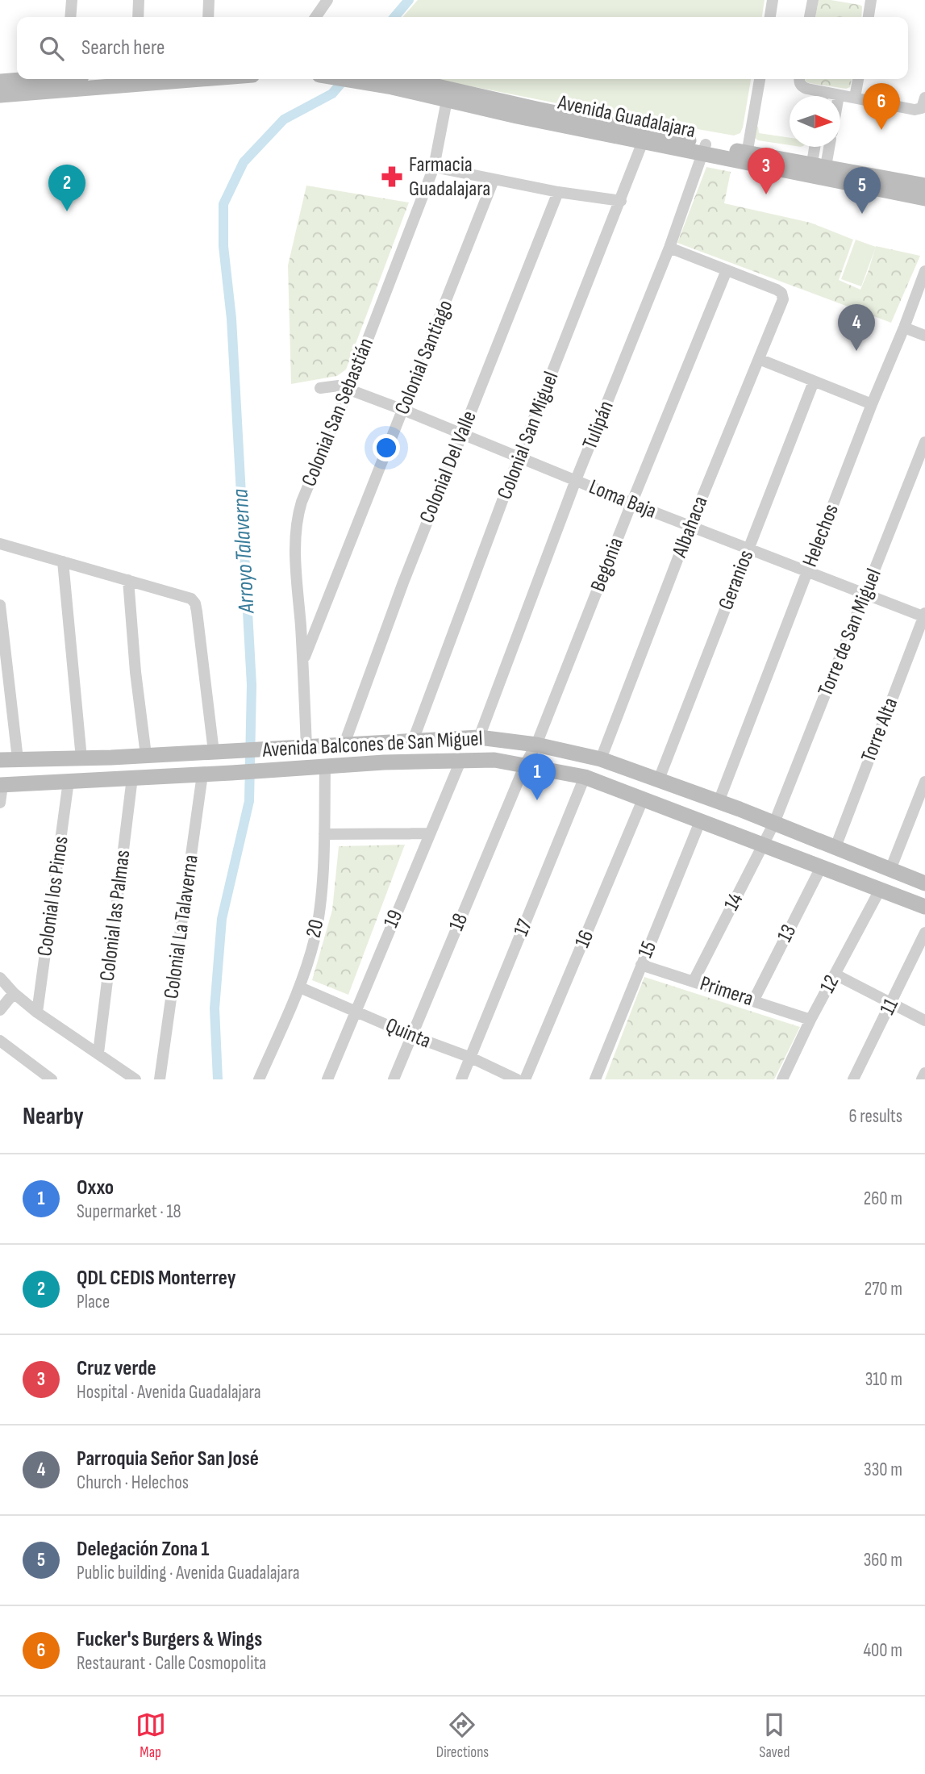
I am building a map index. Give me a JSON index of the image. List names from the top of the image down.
{
  "streets": {
    "street": [
      "Avenida Guadalajara",
      "Colonial Santiago",
      "Colonial San Sebastián",
      "Tulipán",
      "Colonial San Miguel",
      "Colonial Del Valle",
      "Loma Baja",
      "Albahaca",
      "Helechos",
      "Begonia",
      "Geranios",
      "Torre de San Miguel",
      "Torre Alta",
      "Avenida Balcones de San Miguel",
      "Colonial los Pinos",
      "14",
      "Colonial las Palmas",
      "19",
      "18",
      "Colonial La Talaverna",
      "17",
      "20",
      "13",
      "16",
      "15",
      "12",
      "Primera",
      "11",
      "Quinta"
    ]
  },
  "crossings": [
    ["Avenida Guadalajara", "Colonial San Sebastián"],
    ["Avenida Guadalajara", "Tulipán"],
    ["Avenida Guadalajara", "Colonial San Miguel"],
    ["Colonial Santiago", "Colonial San Sebastián"],
    ["Colonial Santiago", "Loma Baja"],
    ["Colonial San Sebastián", "Loma Baja"],
    ["Colonial San Sebastián", "Avenida Balcones de San Miguel"],
    ["Tulipán", "Loma Baja"],
    ["Tulipán", "Avenida Balcones de San Miguel"],
    ["Colonial San Miguel", "Loma Baja"],
    ["Colonial San Miguel", "Avenida Balcones de San Miguel"],
    ["Colonial Del Valle", "Loma Baja"],
    ["Colonial Del Valle", "Avenida Balcones de San Miguel"],
    ["Loma Baja", "Albahaca"],
    ["Loma Baja", "Helechos"],
    ["Loma Baja", "Begonia"],
    ["Loma Baja", "Geranios"],
    ["Loma Baja", "Torre de San Miguel"],
    ["Loma Baja", "Torre Alta"],
    ["Albahaca", "Begonia"],
    ["Albahaca", "Avenida Balcones de San Miguel"],
    ["Helechos", "Avenida Balcones de San Miguel"],
    ["Begonia", "Avenida Balcones de San Miguel"],
    ["Begonia", "18"],
    ["Geranios", "Avenida Balcones de San Miguel"],
    ["Torre de San Miguel", "Avenida Balcones de San Miguel"],
    ["Torre de San Miguel", "14"],
    ["Torre Alta", "Avenida Balcones de San Miguel"],
    ["Avenida Balcones de San Miguel", "Colonial los Pinos"],
    ["Avenida Balcones de San Miguel", "14"],
    ["Avenida Balcones de San Miguel", "Colonial las Palmas"],
    ["Avenida Balcones de San Miguel", "19"],
    ["Avenida Balcones de San Miguel", "18"],
    ["Avenida Balcones de San Miguel", "Colonial La Talaverna"],
    ["Avenida Balcones de San Miguel", "17"],
    ["Avenida Balcones de San Miguel", "20"],
    ["Avenida Balcones de San Miguel", "13"],
    ["Avenida Balcones de San Miguel", "16"],
    ["Avenida Balcones de San Miguel", "15"],
    ["Avenida Balcones de San Miguel", "12"],
    ["14", "Primera"],
    ["19", "Quinta"],
    ["18", "Quinta"],
    ["17", "Quinta"],
    ["20", "Quinta"],
    ["13", "Primera"],
    ["15", "Primera"],
    ["12", "Primera"]
  ],
  "water": ["Arroyo Talaverna"],
  "places": {
    "pharmacy": ["Farmacia Guadalajara"]
  },
  "north": "right",
  "page": {
    "search": "Search here",
    "pins": [
      "6",
      "3",
      "2",
      "5",
      "4",
      "1"
    ],
    "heading": ["Nearby", "6 results"],
    "list": [
      {
        "mark": "1",
        "name": "Oxxo",
        "note": "Supermarket · 18",
        "value": "260 m"
      },
      {
        "mark": "2",
        "name": "QDL CEDIS Monterrey",
        "note": "Place",
        "value": "270 m"
      },
      {
        "mark": "3",
        "name": "Cruz verde",
        "note": "Hospital · Avenida Guadalajara",
        "value": "310 m"
      },
      {
        "mark": "4",
        "name": "Parroquia Señor San José",
        "note": "Church · Helechos",
        "value": "330 m"
      },
      {
        "mark": "5",
        "name": "Delegación Zona 1",
        "note": "Public building · Avenida Guadalajara",
        "value": "360 m"
      },
      {
        "mark": "6",
        "name": "Fucker's Burgers & Wings",
        "note": "Restaurant · Calle Cosmopolita",
        "value": "400 m"
      }
    ],
    "nav": ["Map", "Directions", "Saved"]
  }
}
